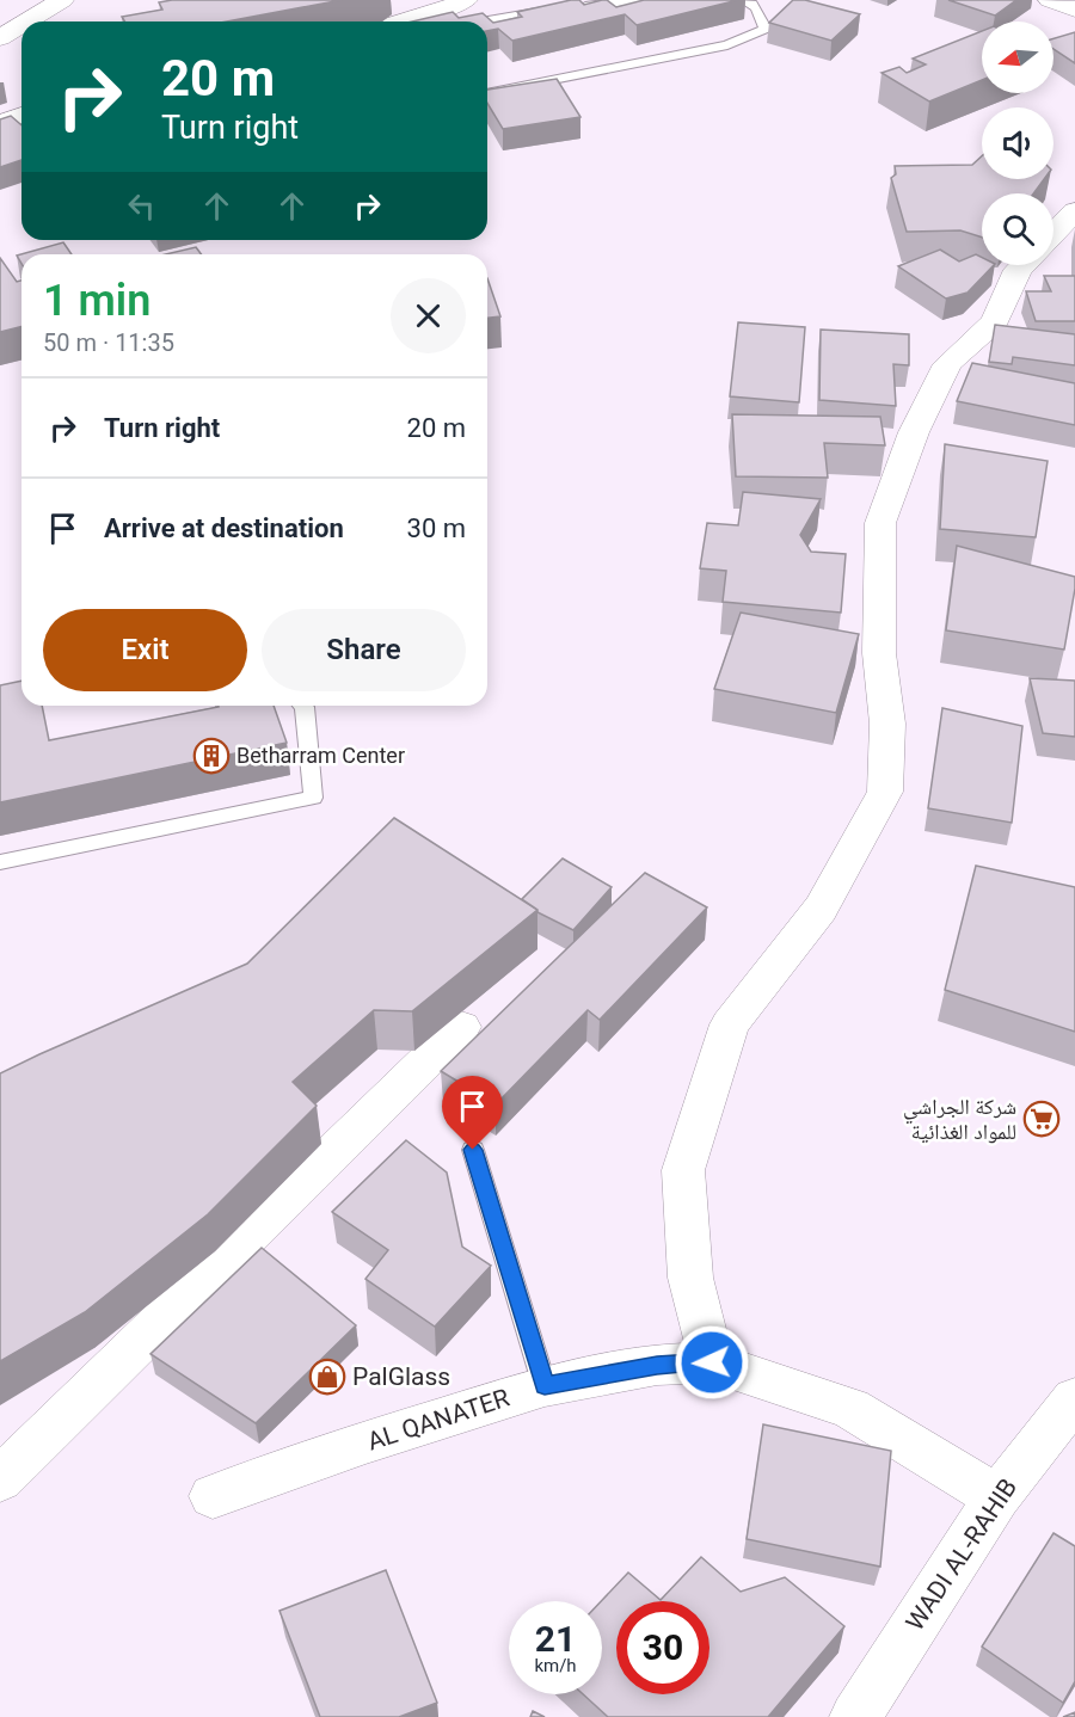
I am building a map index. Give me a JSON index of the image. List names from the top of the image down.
{
  "streets": {
    "street": ["AL QANATER", "WADI AL-RAHIB"]
  },
  "places": {
    "building": ["Betharram Center"],
    "supermarket": ["شركة الجراشي للمواد الغذائية"],
    "shop": ["PalGlass"]
  },
  "north": "left",
  "page": {
    "turn": ["20 m", "Turn right"],
    "heading": ["1 min", "50 m · 11:35"],
    "list": [
      {
        "name": "Turn right",
        "value": "20 m"
      },
      {
        "name": "Arrive at destination",
        "value": "30 m"
      }
    ],
    "buttons": ["Exit", "Share"],
    "speed": "21 km/h",
    "limit": "30"
  }
}
